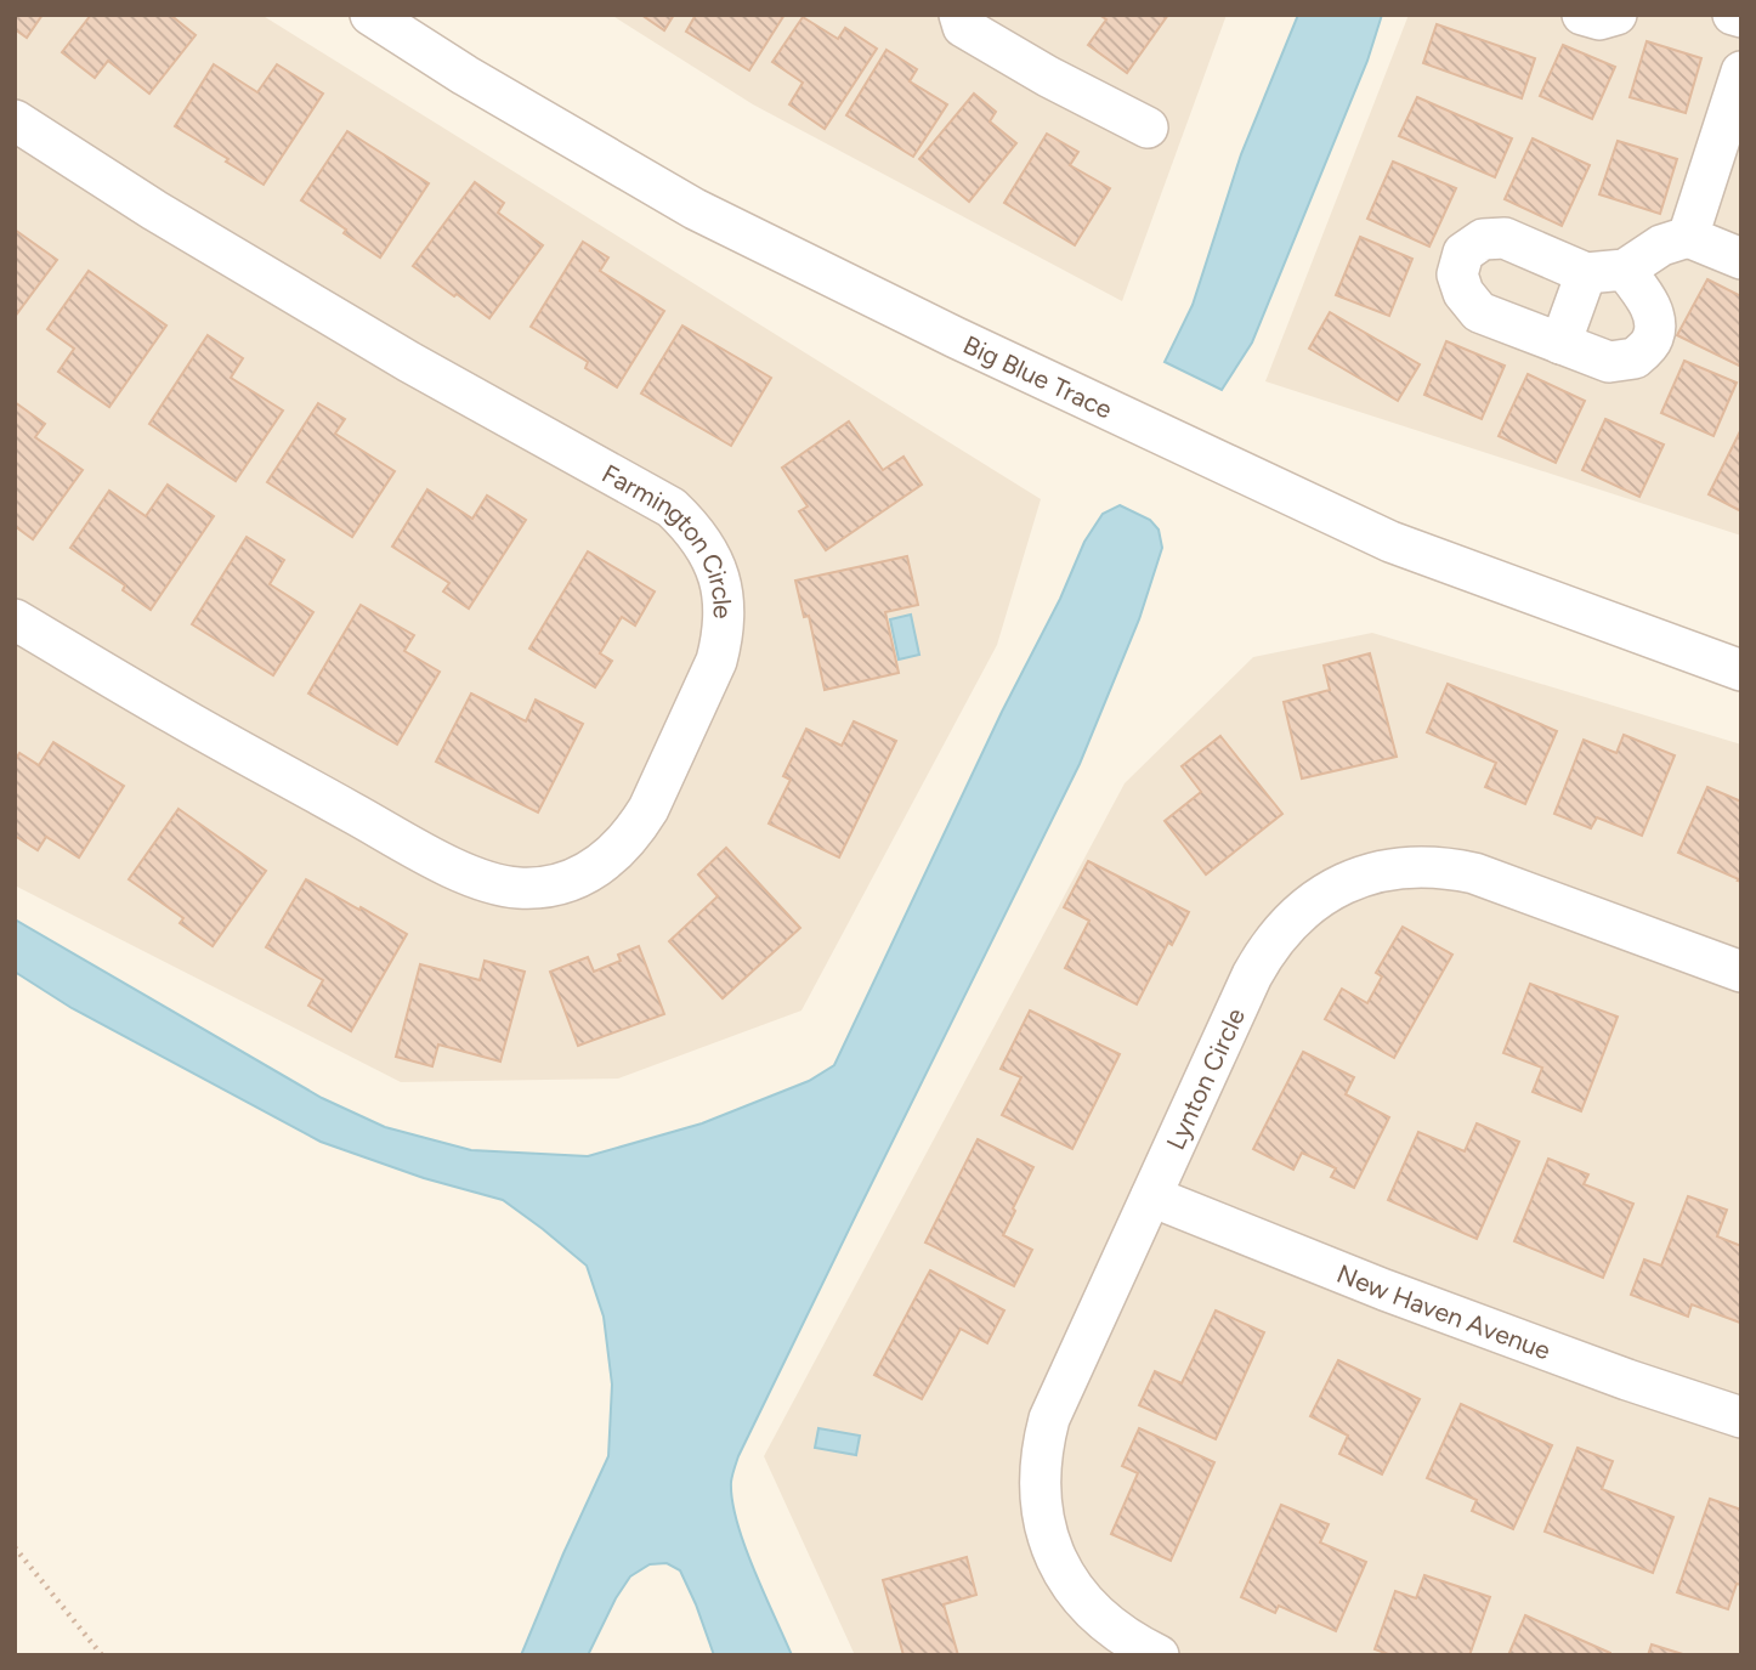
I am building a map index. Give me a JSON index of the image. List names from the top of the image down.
{
  "streets": {
    "street": [
      "Big Blue Trace",
      "Farmington Circle",
      "Lynton Circle",
      "New Haven Avenue"
    ]
  },
  "crossings": [
    ["Lynton Circle", "New Haven Avenue"]
  ]
}
